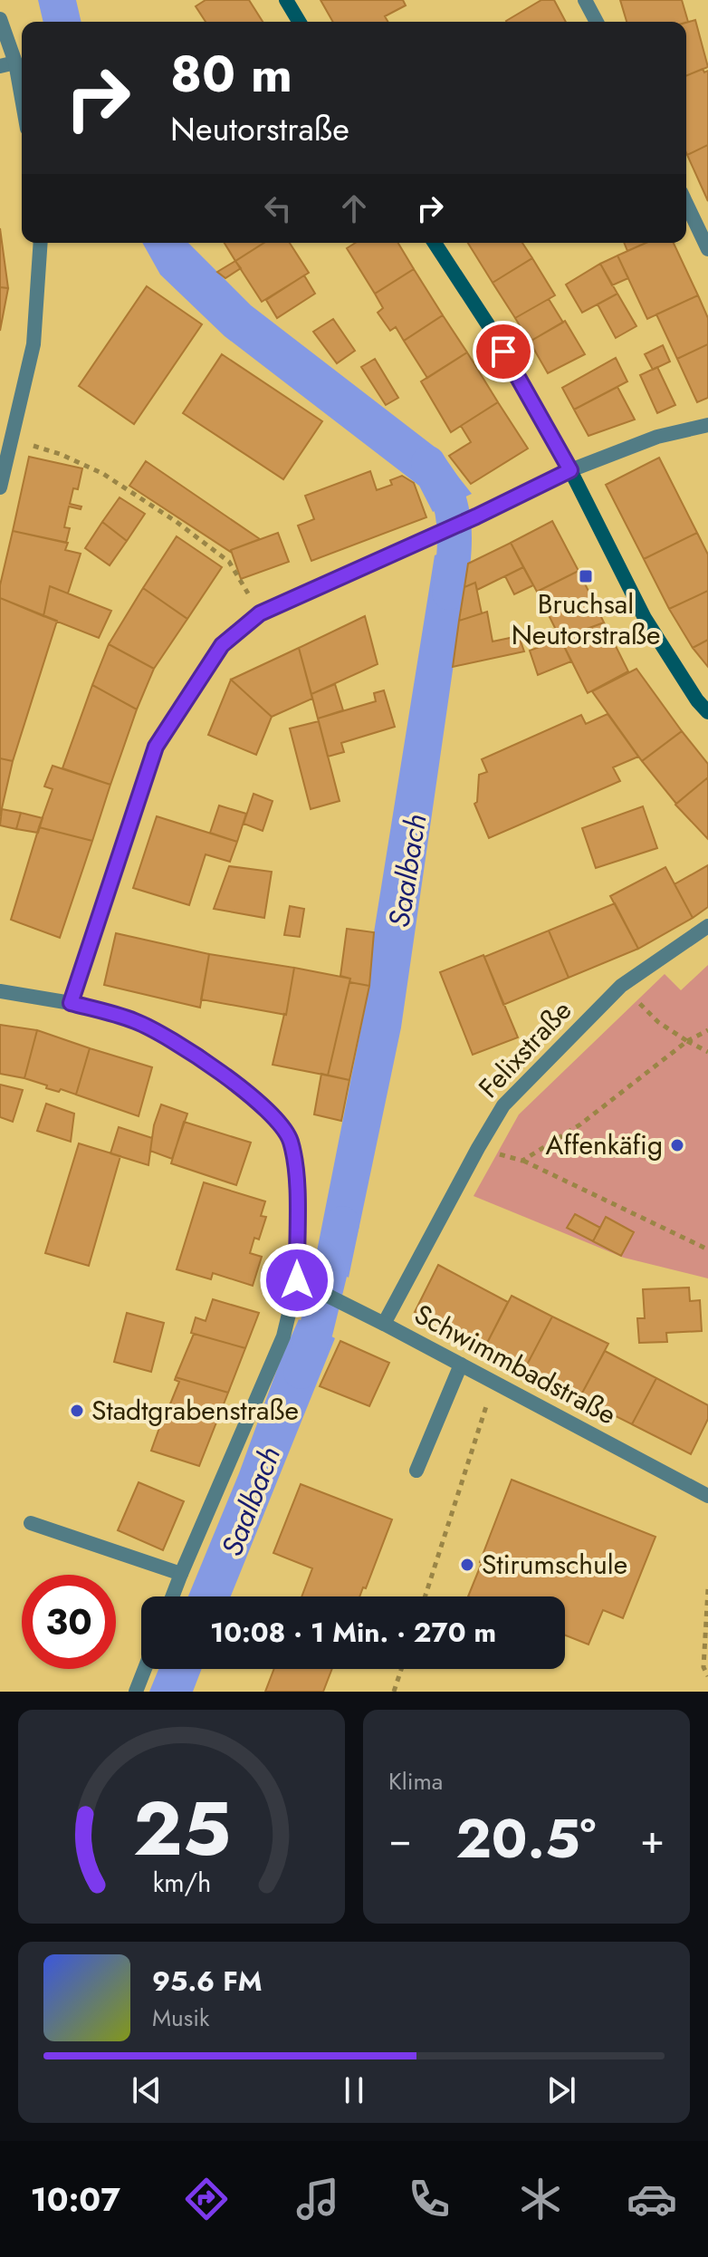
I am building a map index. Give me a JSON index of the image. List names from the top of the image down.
{
  "streets": {
    "street": ["Felixstraße", "Schwimmbadstraße"]
  },
  "crossings": [
    ["Felixstraße", "Schwimmbadstraße"]
  ],
  "water": ["Saalbach"],
  "places": {
    "transit": ["Bruchsal Neutorstraße"],
    "other": ["Affenkäfig", "Stadtgrabenstraße", "Stirumschule"]
  },
  "page": {
    "turn": ["80 m", "Neutorstraße"],
    "limit": "30",
    "trip": "10:08 · 1 Min. · 270 m",
    "tile": "Klima",
    "heat": ["−", "20.5°", "+"],
    "song": ["95.6 FM", "Musik"],
    "tabs": "10:07",
    "gauge": ["25", "km/h"]
  }
}
